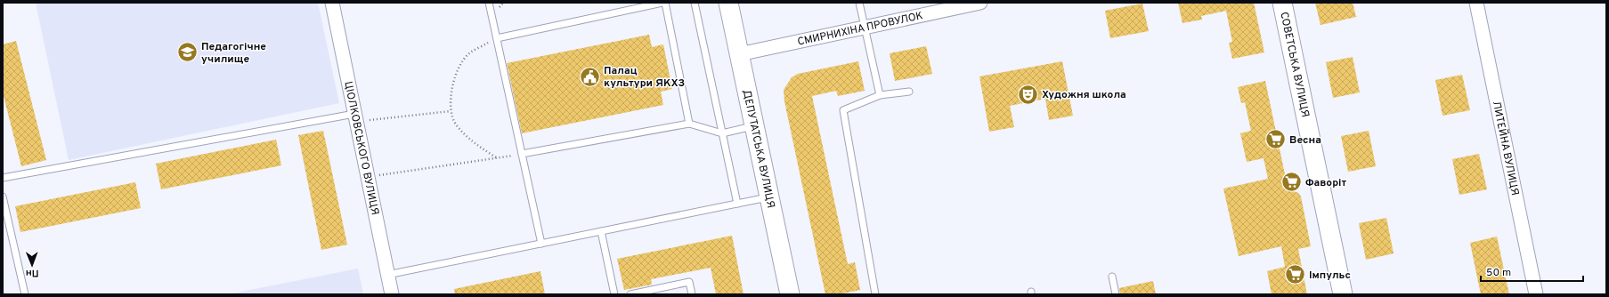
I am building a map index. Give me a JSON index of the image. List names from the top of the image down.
{
  "streets": {
    "street": [
      "СМИРНИХІНА ПРОВУЛОК",
      "СОВЕТСЬКА ВУЛИЦЯ",
      "ЦІОЛКОВСЬКОГО ВУЛИЦЯ",
      "ДЕПУТАТСЬКА ВУЛИЦЯ",
      "ЛИТЕЙНА ВУЛИЦЯ"
    ]
  },
  "crossings": [
    ["СМИРНИХІНА ПРОВУЛОК", "ДЕПУТАТСЬКА ВУЛИЦЯ"]
  ],
  "places": {
    "school or university": ["Педагогічне училище"],
    "public building": ["Палац культури ЯКХЗ"],
    "theatre": ["Художня школа"],
    "supermarket": ["Весна", "Фаворіт", "Імпульс"]
  },
  "scale_bar": "50 m",
  "north": "bottom"
}
